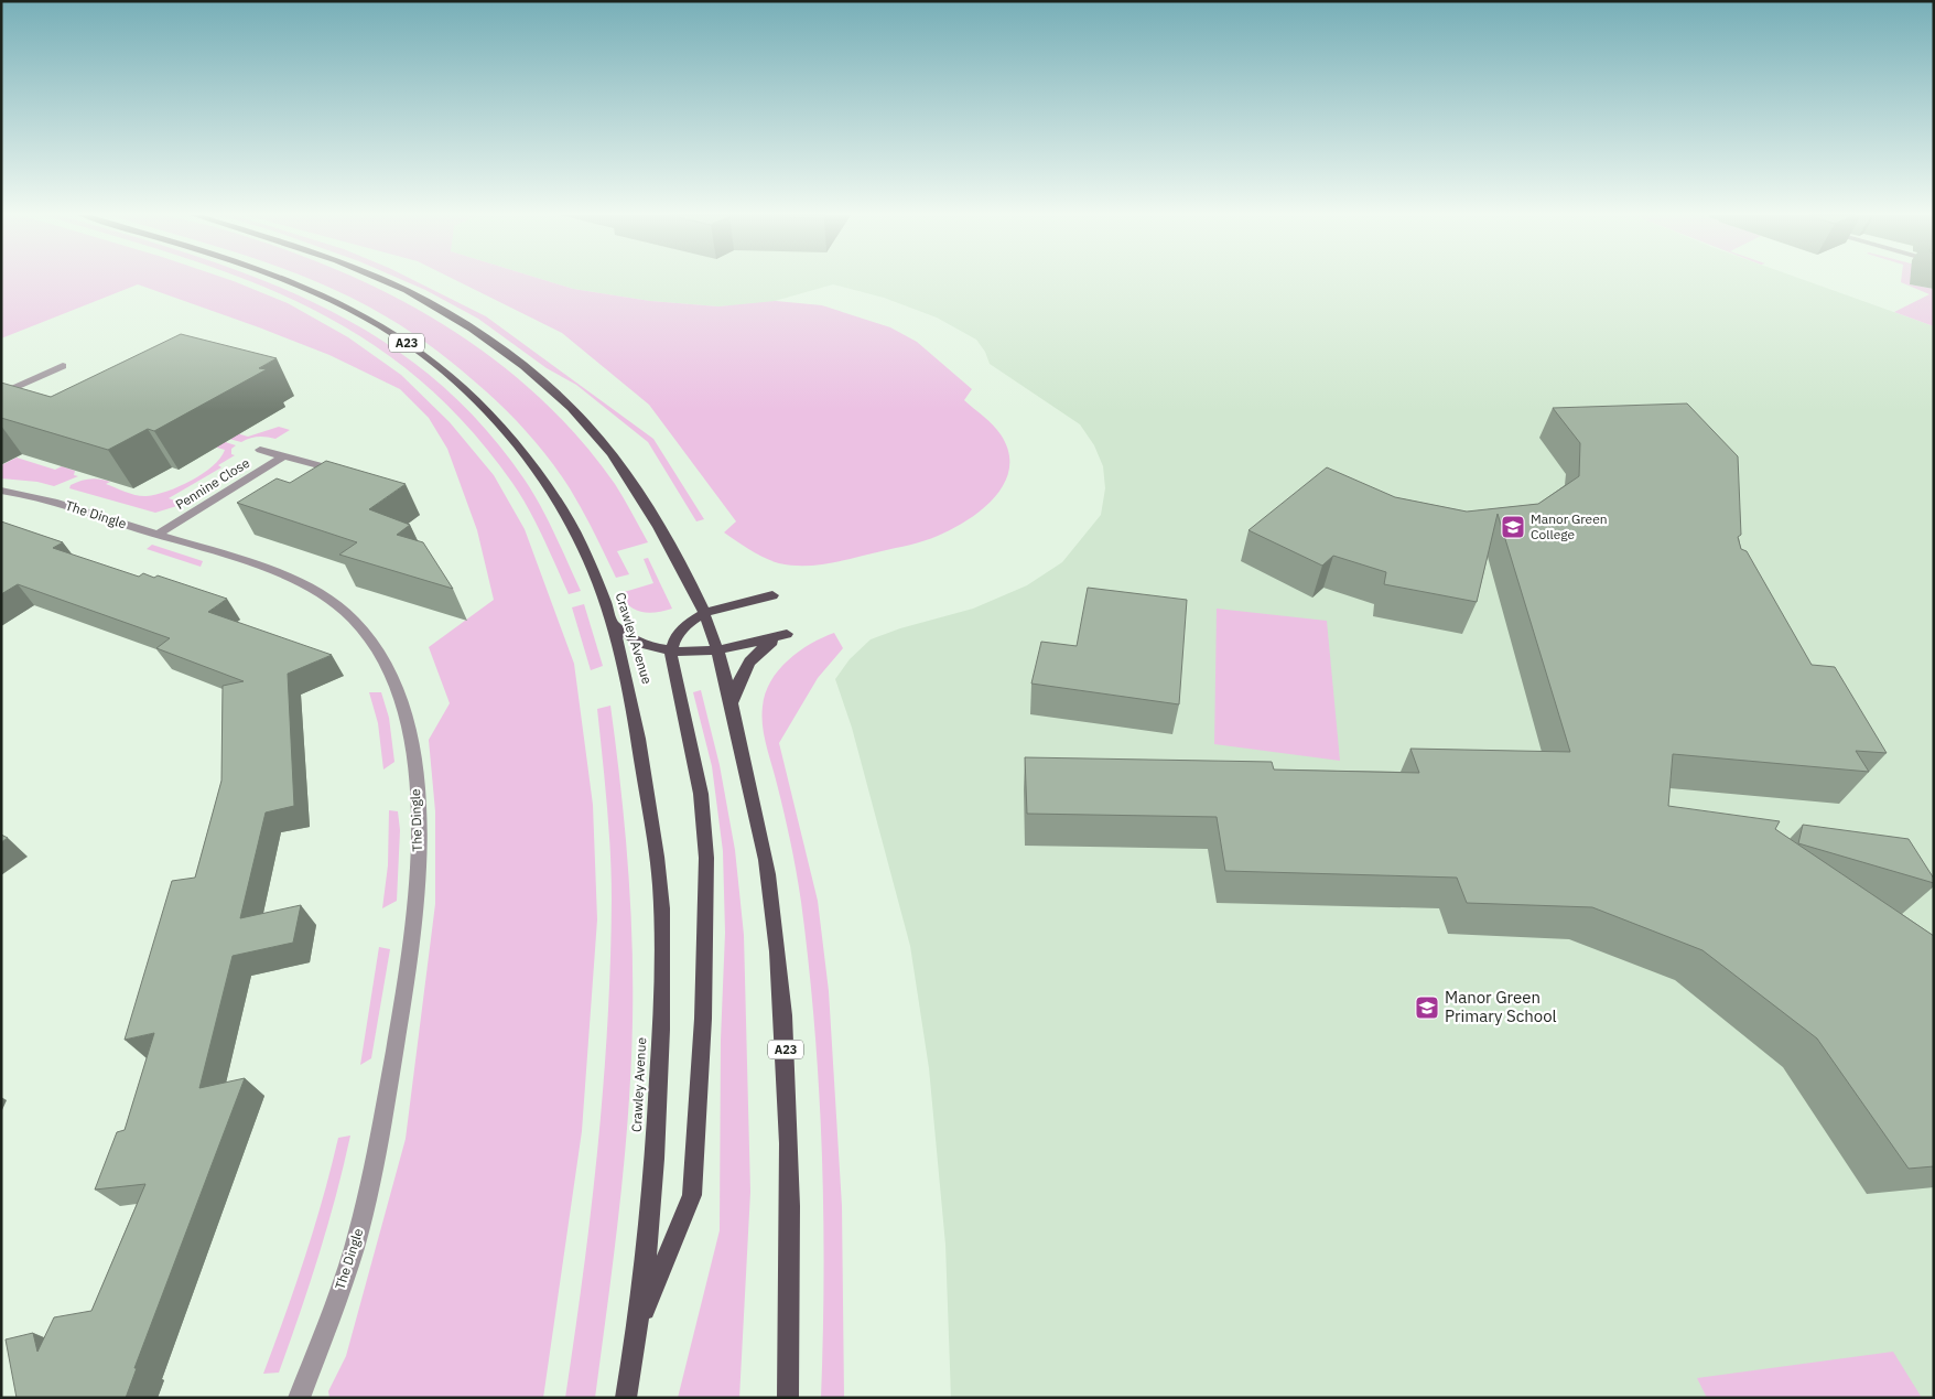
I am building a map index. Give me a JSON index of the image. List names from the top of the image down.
{
  "streets": {
    "main road": ["A23", "Crawley Avenue"],
    "street": ["Pennine Close", "The Dingle"]
  },
  "crossings": [
    ["Pennine Close", "The Dingle"]
  ],
  "places": {
    "school or university": ["Manor Green College", "Manor Green Primary School"]
  }
}
